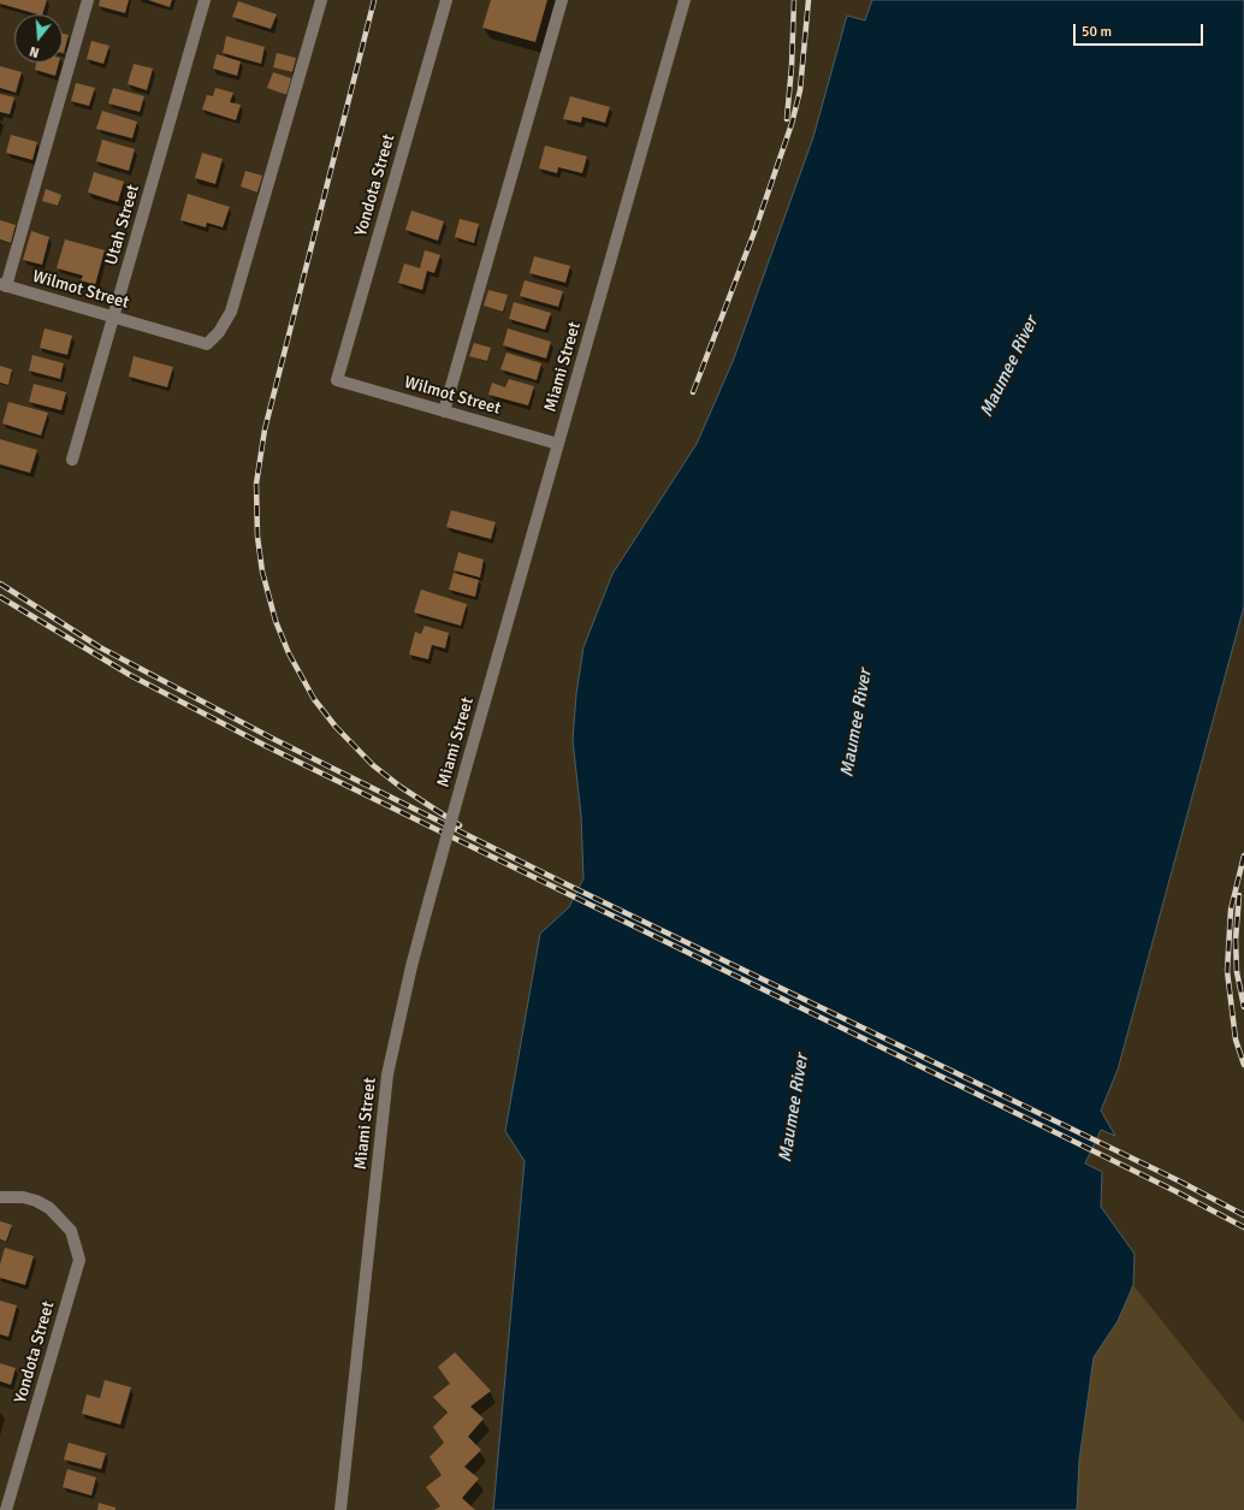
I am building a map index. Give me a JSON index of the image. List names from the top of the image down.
{
  "streets": {
    "street": [
      "Yondota Street",
      "Utah Street",
      "Wilmot Street",
      "Miami Street"
    ]
  },
  "crossings": [
    ["Yondota Street", "Wilmot Street"],
    ["Utah Street", "Wilmot Street"],
    ["Wilmot Street", "Miami Street"]
  ],
  "water": ["Maumee River"],
  "scale_bar": "50 m",
  "north": "bottom"
}
